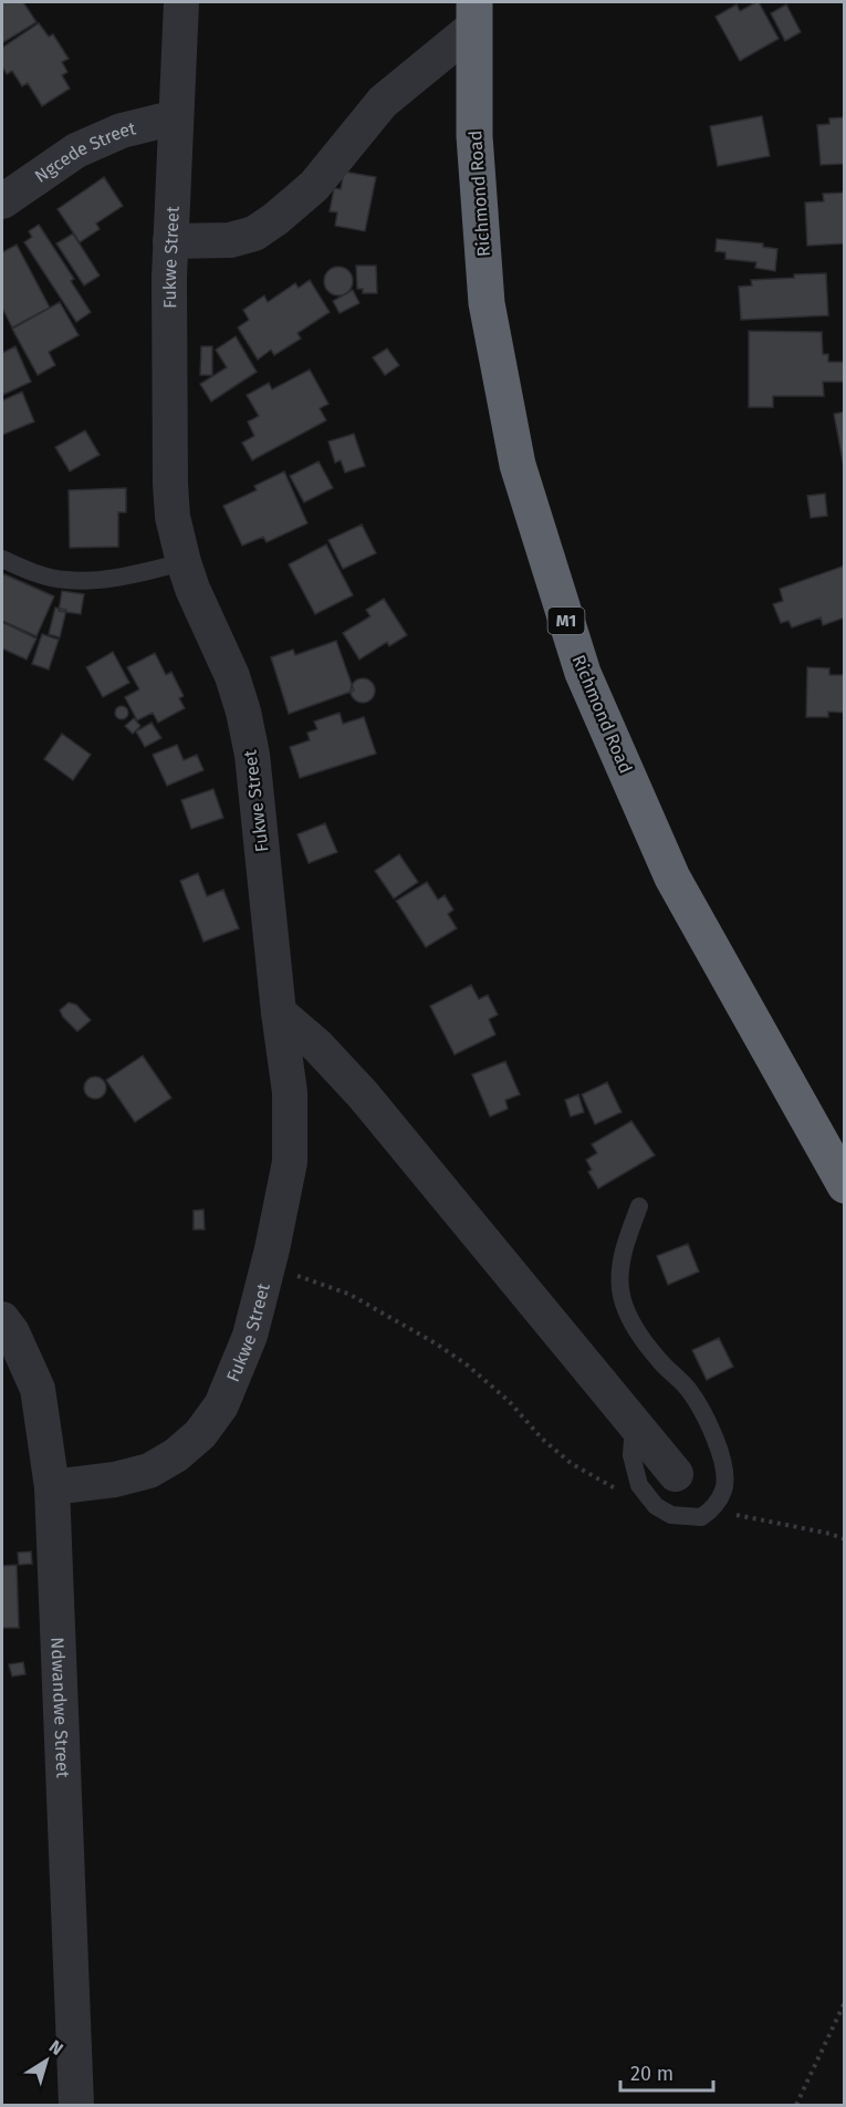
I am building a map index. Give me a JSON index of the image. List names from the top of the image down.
{
  "streets": {
    "highway": ["Richmond Road", "M1"],
    "street": ["Ngcede Street", "Fukwe Street", "Ndwandwe Street"]
  },
  "crossings": [
    ["Ngcede Street", "Fukwe Street"],
    ["Fukwe Street", "Ndwandwe Street"]
  ],
  "scale_bar": "20 m",
  "north": "top right"
}
